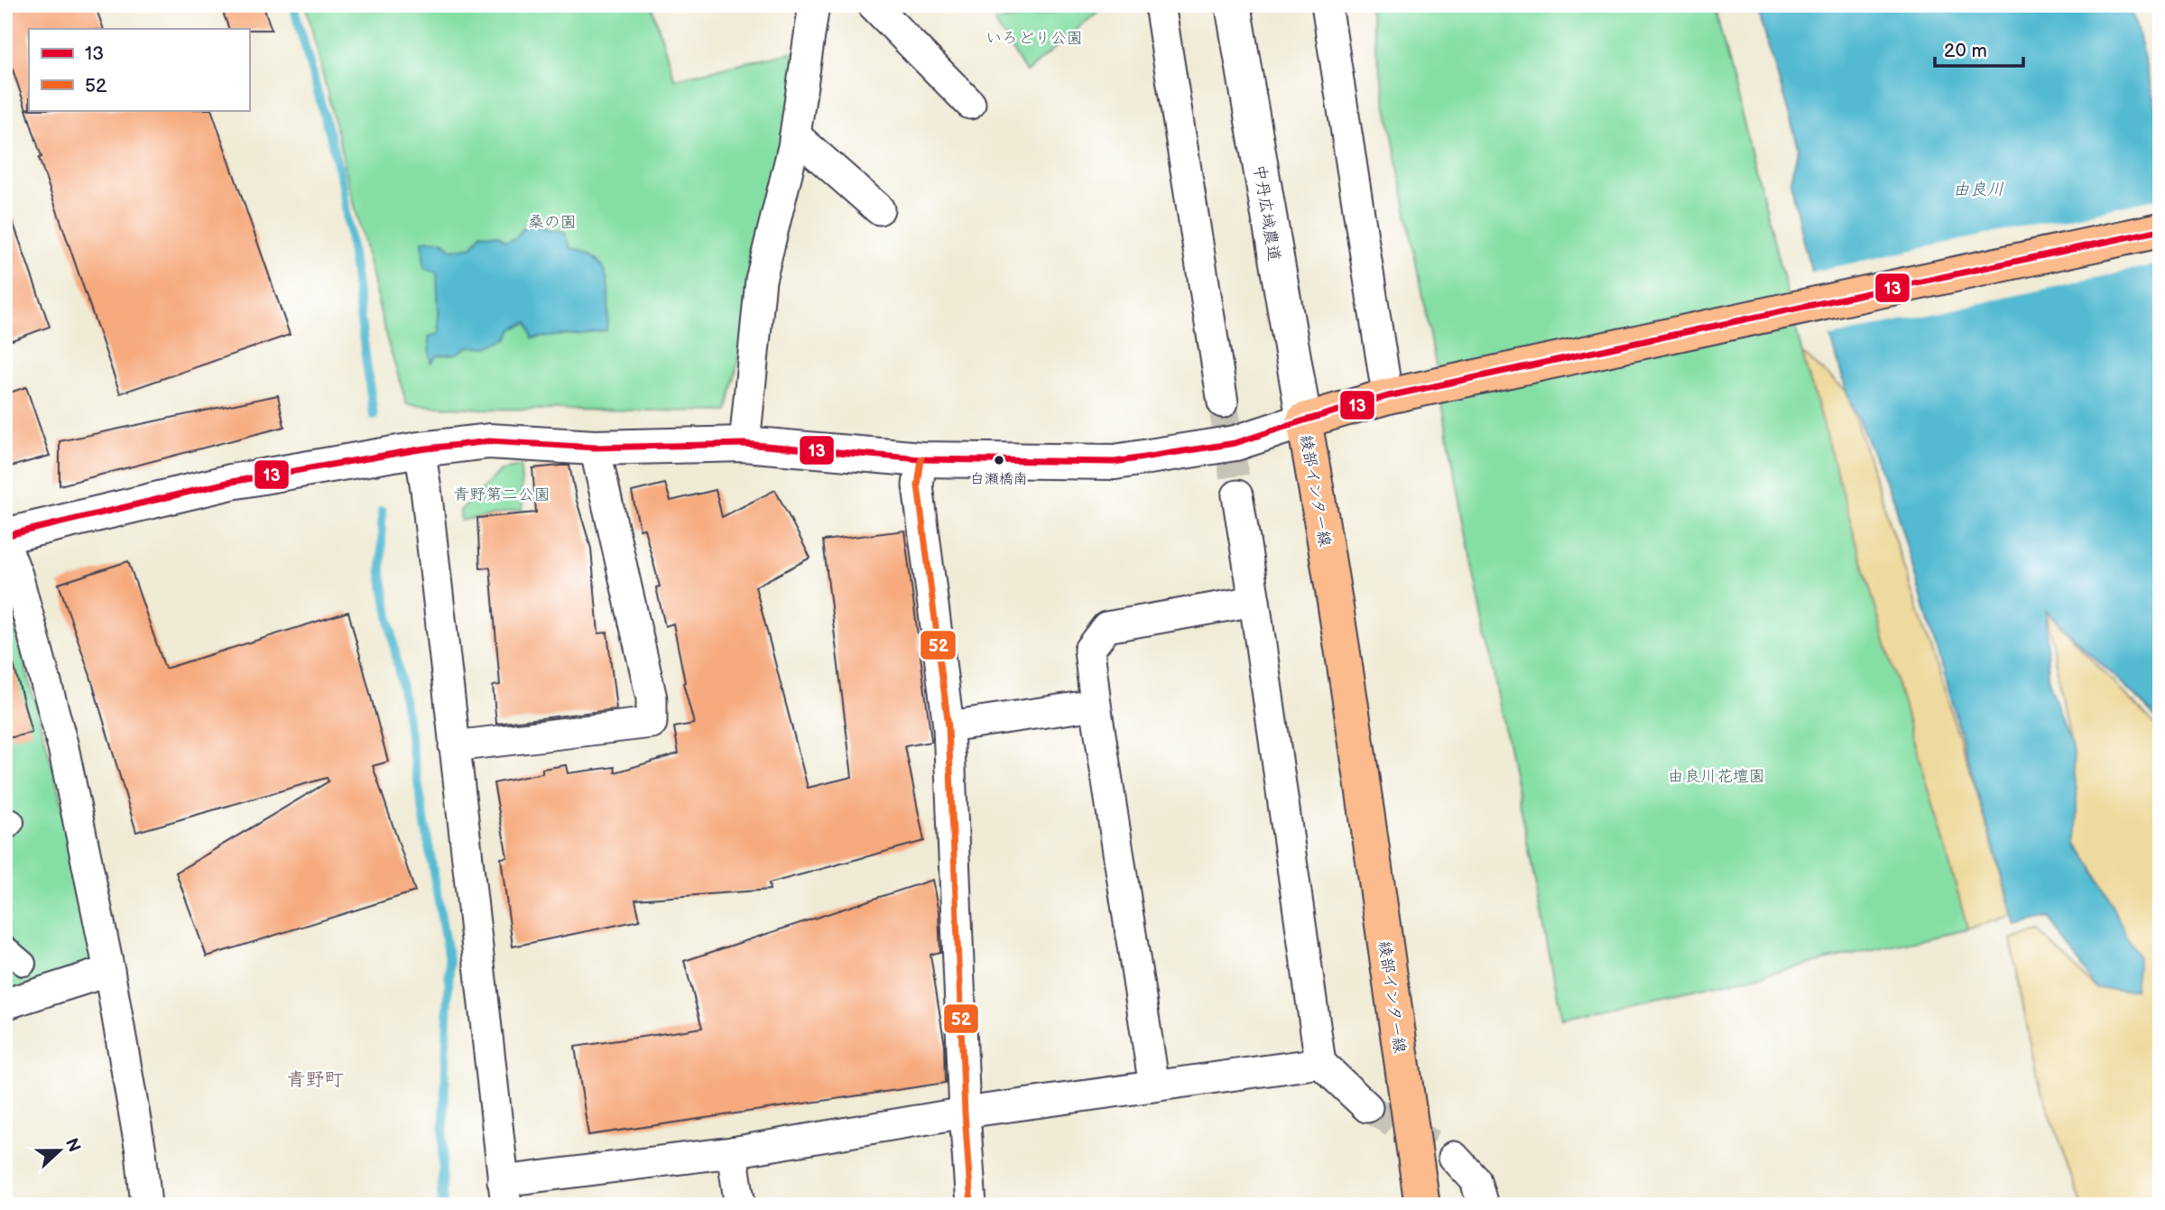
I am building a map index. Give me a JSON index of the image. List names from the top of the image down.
{
  "streets": {
    "main road": ["綾部インター線"],
    "street": ["中丹広域農道"]
  },
  "crossings": [
    ["中丹広域農道", "綾部インター線"]
  ],
  "districts": ["青野町"],
  "water": ["由良川"],
  "parks": [
    "いろどり公園",
    "桑の園",
    "青野第二公園",
    "由良川花壇園"
  ],
  "places": ["白瀬橋南"],
  "lines": ["transit line 13", "transit line 52"],
  "legend": ["13", "52"],
  "scale_bar": "20 m",
  "north": "right"
}
